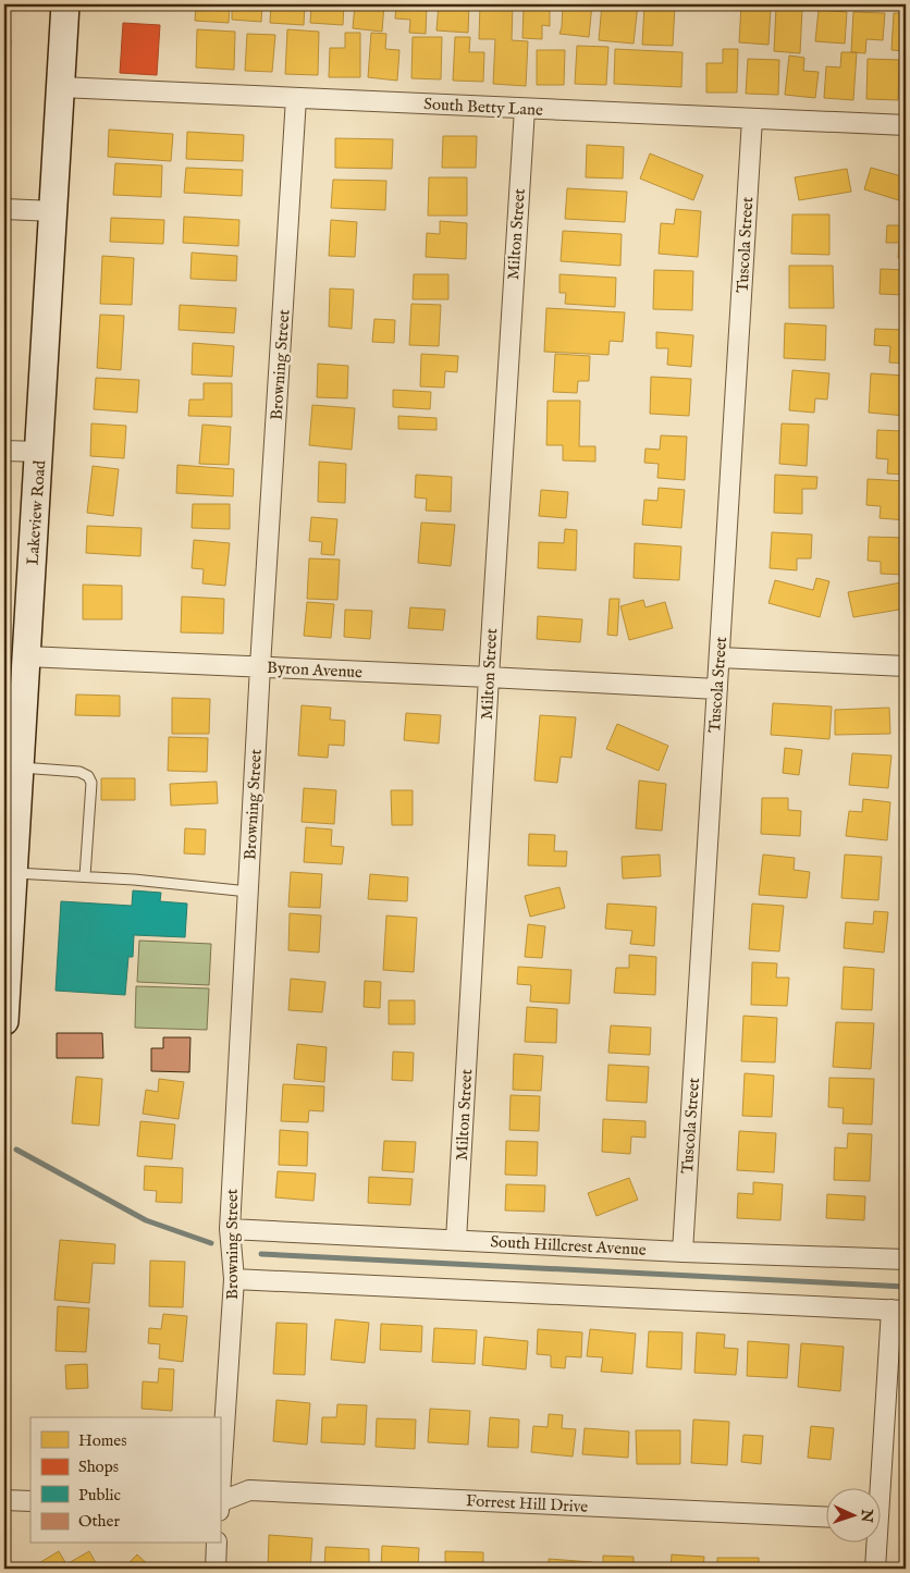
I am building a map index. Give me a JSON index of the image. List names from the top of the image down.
{
  "streets": {
    "street": [
      "South Betty Lane",
      "Milton Street",
      "Tuscola Street",
      "Browning Street",
      "Lakeview Road",
      "Byron Avenue",
      "South Hillcrest Avenue",
      "Forrest Hill Drive"
    ]
  },
  "crossings": [
    ["South Betty Lane", "Milton Street"],
    ["South Betty Lane", "Tuscola Street"],
    ["South Betty Lane", "Browning Street"],
    ["South Betty Lane", "Lakeview Road"],
    ["Milton Street", "Byron Avenue"],
    ["Milton Street", "South Hillcrest Avenue"],
    ["Tuscola Street", "Byron Avenue"],
    ["Tuscola Street", "South Hillcrest Avenue"],
    ["Browning Street", "Byron Avenue"],
    ["Browning Street", "South Hillcrest Avenue"],
    ["Browning Street", "Forrest Hill Drive"],
    ["Lakeview Road", "Byron Avenue"]
  ],
  "legend": [
    "Homes",
    "Shops",
    "Public",
    "Other"
  ],
  "north": "right"
}
